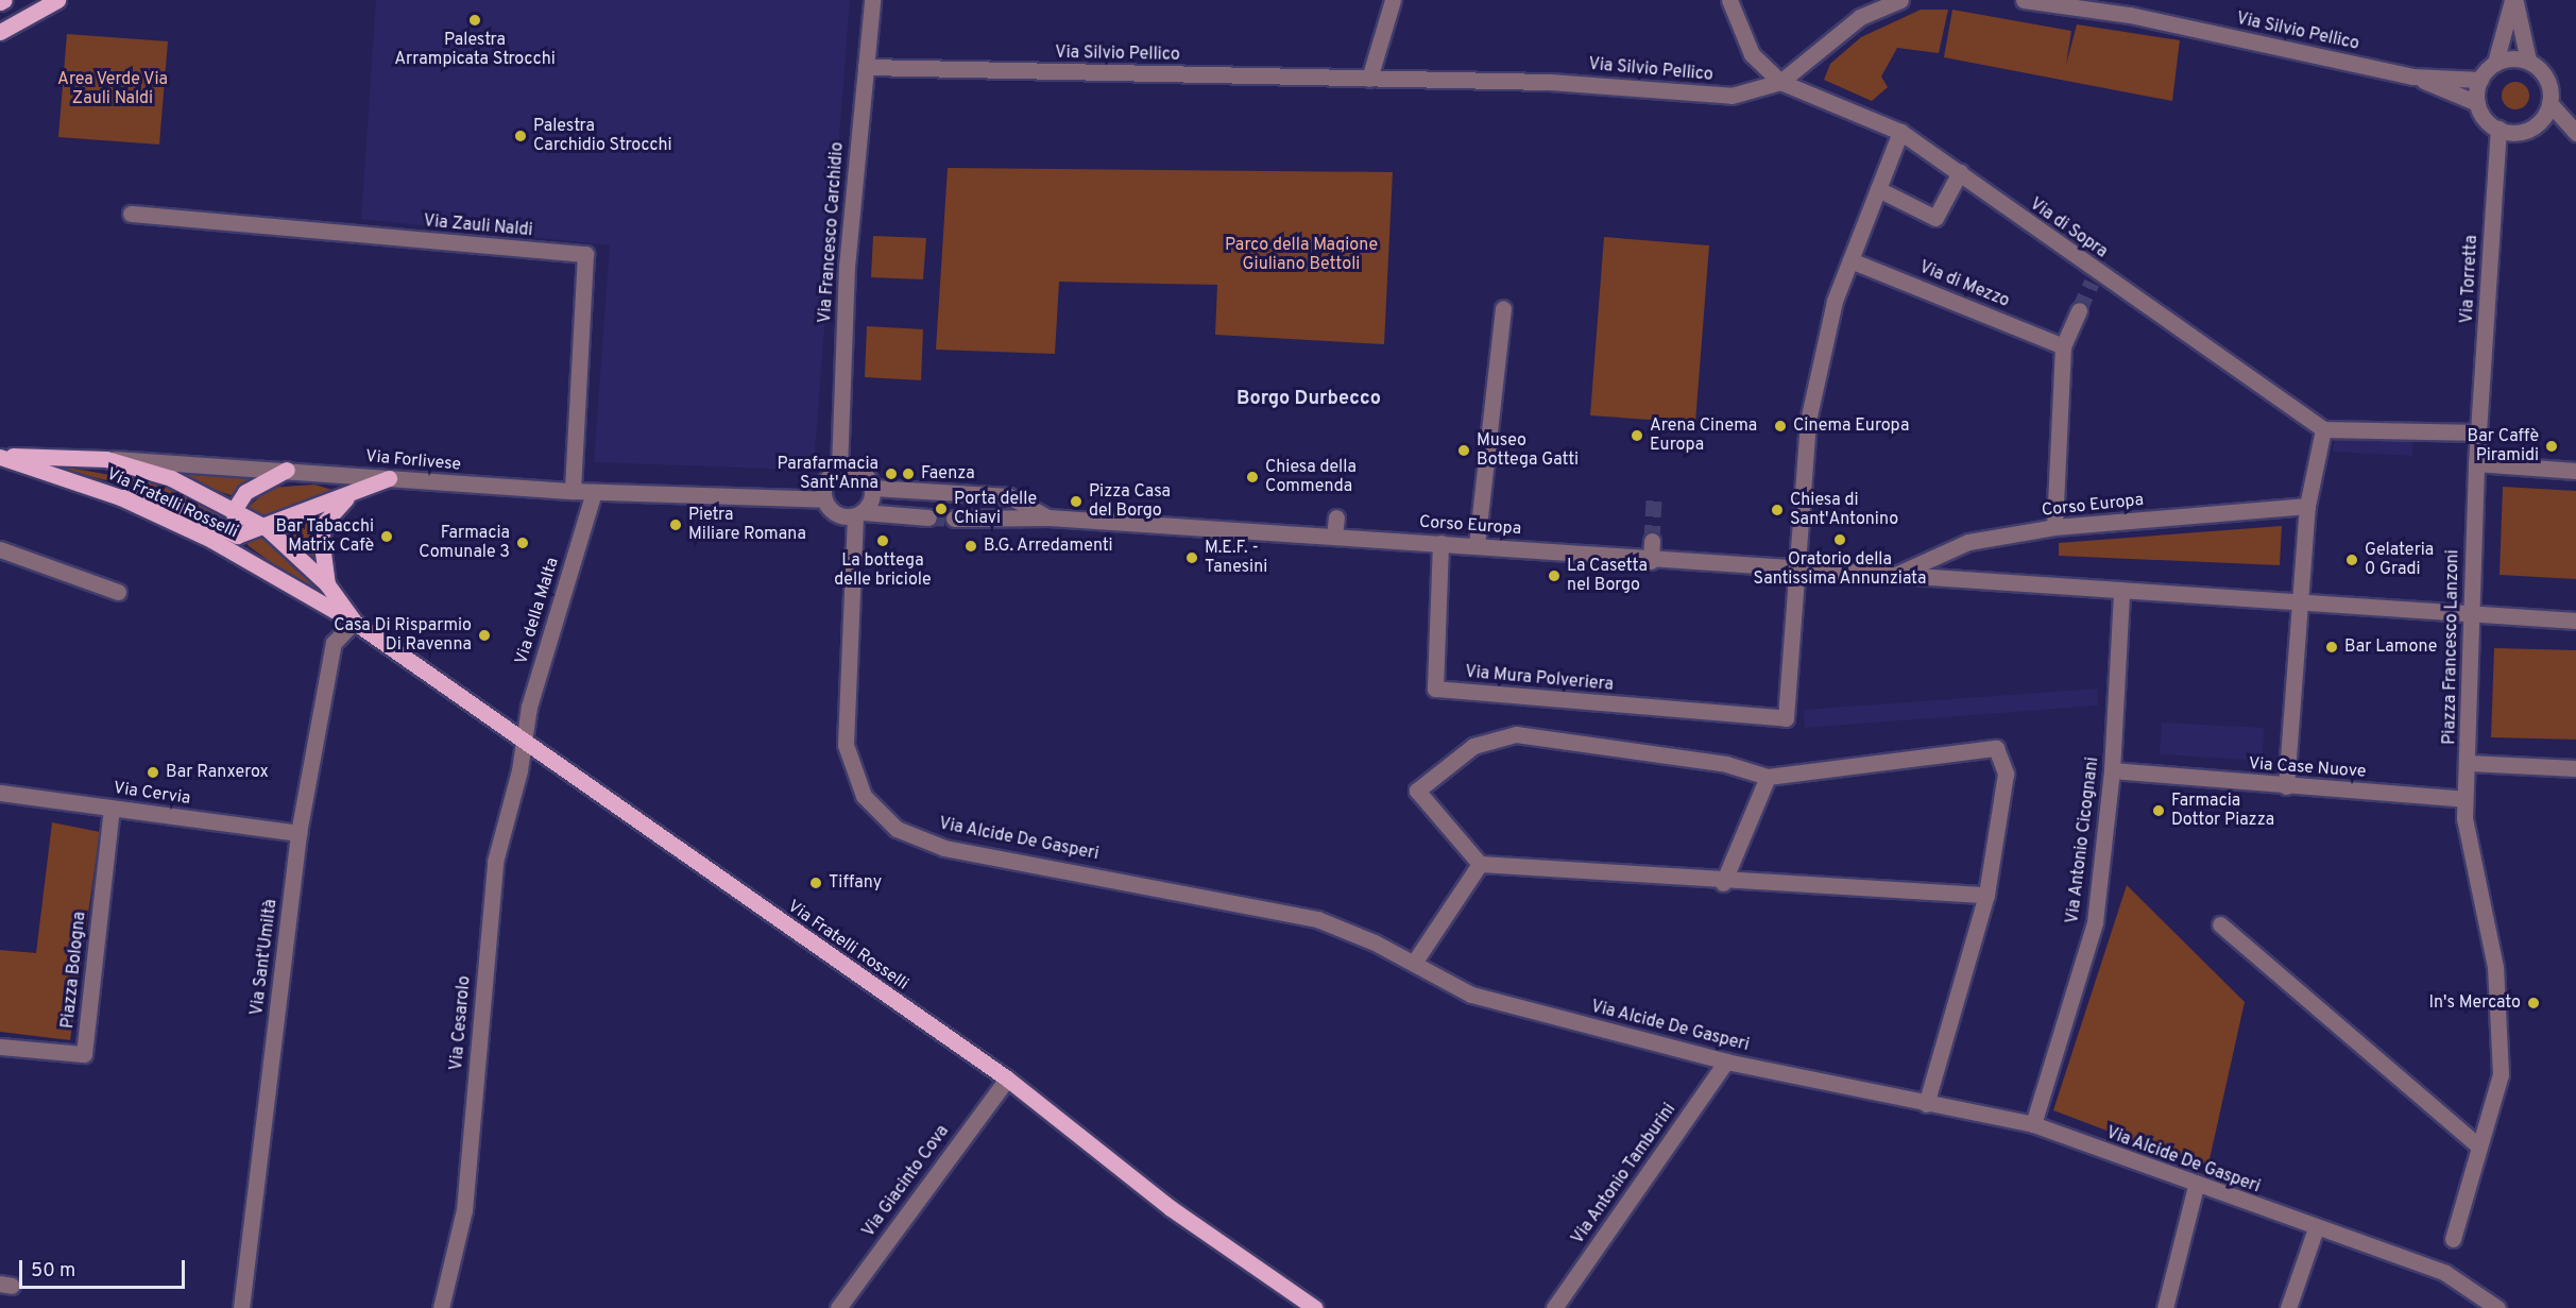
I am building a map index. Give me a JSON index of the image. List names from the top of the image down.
{
  "streets": {
    "main road": ["Via Forlivese", "Via Fratelli Rosselli"],
    "street": [
      "Via Silvio Pellico",
      "Via Zauli Naldi",
      "Via di Sopra",
      "Via Francesco Carchidio",
      "Via Torretta",
      "Via di Mezzo",
      "Corso Europa",
      "Via della Malta",
      "Piazza Francesco Lanzoni",
      "Via Mura Polveriera",
      "Via Case Nuove",
      "Via Cervia",
      "Via Alcide De Gasperi",
      "Via Antonio Cicognani",
      "Via Sant'Umiltà",
      "Piazza Bologna",
      "Via Cesarolo",
      "Via Antonio Tamburini",
      "Via Giacinto Cova"
    ]
  },
  "crossings": [
    ["Via Silvio Pellico", "Via di Sopra"],
    ["Via Silvio Pellico", "Via Francesco Carchidio"],
    ["Via Silvio Pellico", "Via Torretta"],
    ["Via Zauli Naldi", "Via Forlivese"],
    ["Via Francesco Carchidio", "Via Forlivese"],
    ["Via Francesco Carchidio", "Corso Europa"],
    ["Via Francesco Carchidio", "Via Alcide De Gasperi"],
    ["Via Torretta", "Piazza Francesco Lanzoni"],
    ["Via Forlivese", "Via Fratelli Rosselli"],
    ["Via Forlivese", "Corso Europa"],
    ["Via Forlivese", "Via della Malta"],
    ["Via Forlivese", "Via Alcide De Gasperi"],
    ["Via Fratelli Rosselli", "Via della Malta"],
    ["Via Fratelli Rosselli", "Via Sant'Umiltà"],
    ["Via Fratelli Rosselli", "Via Cesarolo"],
    ["Via Fratelli Rosselli", "Via Giacinto Cova"],
    ["Corso Europa", "Piazza Francesco Lanzoni"],
    ["Corso Europa", "Via Mura Polveriera"],
    ["Corso Europa", "Via Alcide De Gasperi"],
    ["Corso Europa", "Via Antonio Cicognani"],
    ["Via della Malta", "Via Cesarolo"],
    ["Via Case Nuove", "Via Antonio Cicognani"],
    ["Via Cervia", "Via Sant'Umiltà"],
    ["Via Cervia", "Piazza Bologna"],
    ["Via Alcide De Gasperi", "Via Antonio Cicognani"],
    ["Via Alcide De Gasperi", "Via Antonio Tamburini"]
  ],
  "districts": ["Borgo Durbecco"],
  "parks": ["Area Verde Via Zauli Naldi", "Parco della Magione Giuliano Bettoli"],
  "places": [
    "Palestra Arrampicata Strocchi",
    "Palestra Carchidio Strocchi",
    "Cinema Europa",
    "Arena Cinema Europa",
    "Bar Caffè Piramidi",
    "Museo Bottega Gatti",
    "Parafarmacia Sant'Anna",
    "Faenza",
    "Chiesa della Commenda",
    "Pizza Casa del Borgo",
    "Porta delle Chiavi",
    "Chiesa di Sant'Antonino",
    "Pietra Miliare Romana",
    "Bar Tabacchi Matrix Cafè",
    "Oratorio della Santissima Annunziata",
    "La bottega delle briciole",
    "Farmacia Comunale 3",
    "B.G. Arredamenti",
    "M.E.F. - Tanesini",
    "Gelateria 0 Gradi",
    "La Casetta nel Borgo",
    "Casa Di Risparmio Di Ravenna",
    "Bar Lamone",
    "Bar Ranxerox",
    "Farmacia Dottor Piazza",
    "Tiffany",
    "In's Mercato"
  ],
  "scale_bar": "50 m"
}
